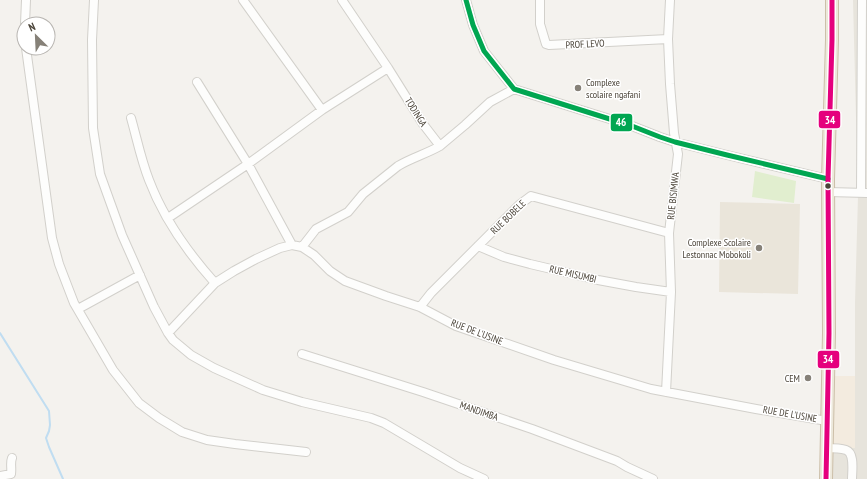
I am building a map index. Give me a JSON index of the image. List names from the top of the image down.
{
  "streets": {
    "street": [
      "PROF LEVO",
      "TODINGA",
      "RUE BISIMWA",
      "RUE BOBELE",
      "RUE MISUMBI",
      "RUE DE L'USINE",
      "MANDIMBA"
    ]
  },
  "crossings": [
    ["PROF LEVO", "RUE BISIMWA"],
    ["RUE BISIMWA", "RUE BOBELE"],
    ["RUE BISIMWA", "RUE MISUMBI"],
    ["RUE BISIMWA", "RUE DE L'USINE"],
    ["RUE BOBELE", "RUE MISUMBI"],
    ["RUE BOBELE", "RUE DE L'USINE"]
  ],
  "places": ["Complexe scolaire ngafani", "Complexe Scolaire Lestonnac Mobokoli", "CEM"],
  "lines": ["transit line 46", "transit line 34"],
  "north": "top left"
}
